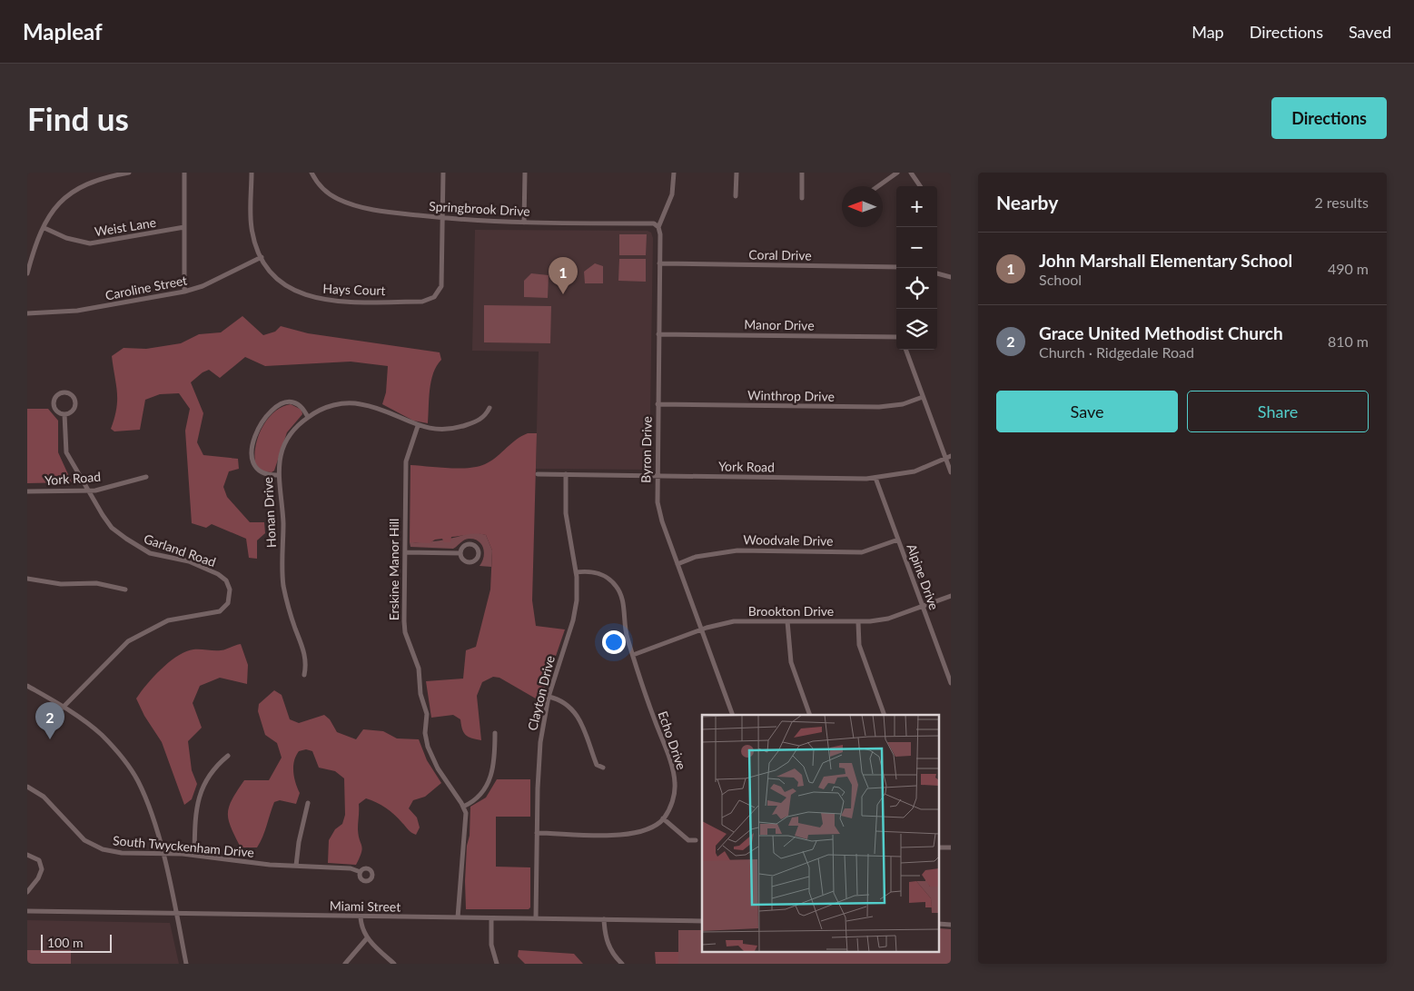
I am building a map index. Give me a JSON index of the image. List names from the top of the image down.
{
  "streets": {
    "street": [
      "Springbrook Drive",
      "Weist Lane",
      "Coral Drive",
      "Caroline Street",
      "Hays Court",
      "Manor Drive",
      "Winthrop Drive",
      "Byron Drive",
      "York Road",
      "Honan Drive",
      "Woodvale Drive",
      "Garland Road",
      "Erskine Manor Hill",
      "Alpine Drive",
      "Brookton Drive",
      "Clayton Drive",
      "Echo Drive",
      "South Twyckenham Drive",
      "Miami Street"
    ]
  },
  "crossings": [
    ["Springbrook Drive", "Hays Court"],
    ["Springbrook Drive", "Byron Drive"],
    ["Coral Drive", "Byron Drive"],
    ["Caroline Street", "Hays Court"],
    ["Manor Drive", "Byron Drive"],
    ["Winthrop Drive", "Byron Drive"],
    ["Byron Drive", "York Road"],
    ["Byron Drive", "Woodvale Drive"],
    ["Byron Drive", "Brookton Drive"],
    ["York Road", "Garland Road"],
    ["York Road", "Alpine Drive"],
    ["York Road", "Clayton Drive"],
    ["Honan Drive", "Erskine Manor Hill"],
    ["Woodvale Drive", "Alpine Drive"],
    ["Erskine Manor Hill", "Miami Street"],
    ["Alpine Drive", "Brookton Drive"],
    ["Brookton Drive", "Echo Drive"],
    ["Clayton Drive", "Echo Drive"],
    ["Clayton Drive", "Miami Street"]
  ],
  "scale_bar": "100 m",
  "north": "left",
  "page": {
    "header": "Mapleaf",
    "nav": ["Map", "Directions", "Saved"],
    "buttons": [
      "Directions",
      ["Save", "Share"]
    ],
    "title": "Find us",
    "heading": ["Nearby", "2 results"],
    "map_buttons": ["+", "−"],
    "list": [
      {
        "mark": "1",
        "name": "John Marshall Elementary School",
        "note": "School",
        "value": "490 m"
      },
      {
        "mark": "2",
        "name": "Grace United Methodist Church",
        "note": "Church · Ridgedale Road",
        "value": "810 m"
      }
    ],
    "pins": ["1", "2"],
    "scale": "100 m"
  }
}
